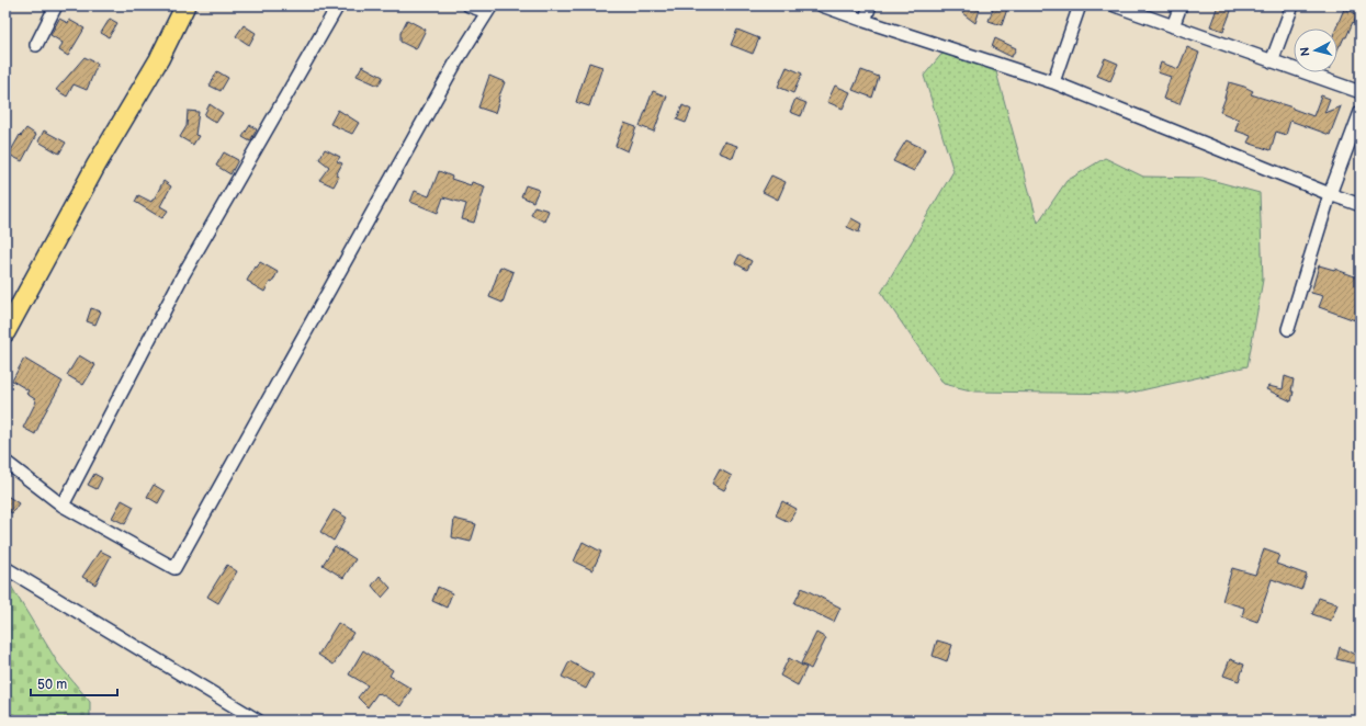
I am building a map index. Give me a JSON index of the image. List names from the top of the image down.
{
  "scale_bar": "50 m",
  "north": "left"
}
